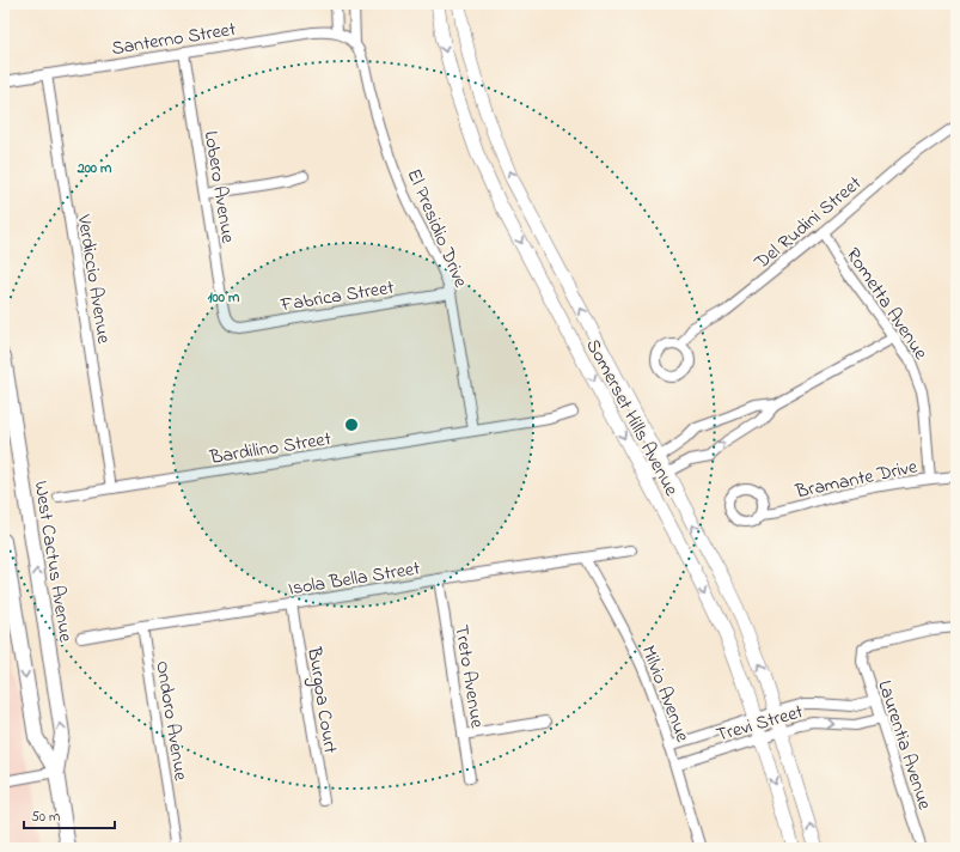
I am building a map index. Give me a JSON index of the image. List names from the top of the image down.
{
  "streets": {
    "main road": ["Somerset Hills Avenue", "West Cactus Avenue"],
    "street": [
      "Santerno Street",
      "Lobero Avenue",
      "Del Rudini Street",
      "El Presidio Drive",
      "Verdiccio Avenue",
      "Fabrica Street",
      "Rometta Avenue",
      "Bardilino Street",
      "Bramante Drive",
      "Isola Bella Street",
      "Treto Avenue",
      "Milvio Avenue",
      "Burgoa Court",
      "Ondoro Avenue",
      "Trevi Street",
      "Laurentia Avenue"
    ]
  },
  "crossings": [
    ["Santerno Street", "Lobero Avenue"],
    ["Santerno Street", "El Presidio Drive"],
    ["Santerno Street", "Verdiccio Avenue"],
    ["Lobero Avenue", "Fabrica Street"],
    ["Del Rudini Street", "Rometta Avenue"],
    ["El Presidio Drive", "Fabrica Street"],
    ["El Presidio Drive", "Bardilino Street"],
    ["Verdiccio Avenue", "Bardilino Street"],
    ["Rometta Avenue", "Bramante Drive"],
    ["Somerset Hills Avenue", "Trevi Street"],
    ["Isola Bella Street", "Treto Avenue"],
    ["Isola Bella Street", "Milvio Avenue"],
    ["Isola Bella Street", "Burgoa Court"],
    ["Isola Bella Street", "Ondoro Avenue"],
    ["Milvio Avenue", "Trevi Street"],
    ["Trevi Street", "Laurentia Avenue"]
  ],
  "scale_bar": "50 m",
  "rings": ["200 m", "100 m"]
}
